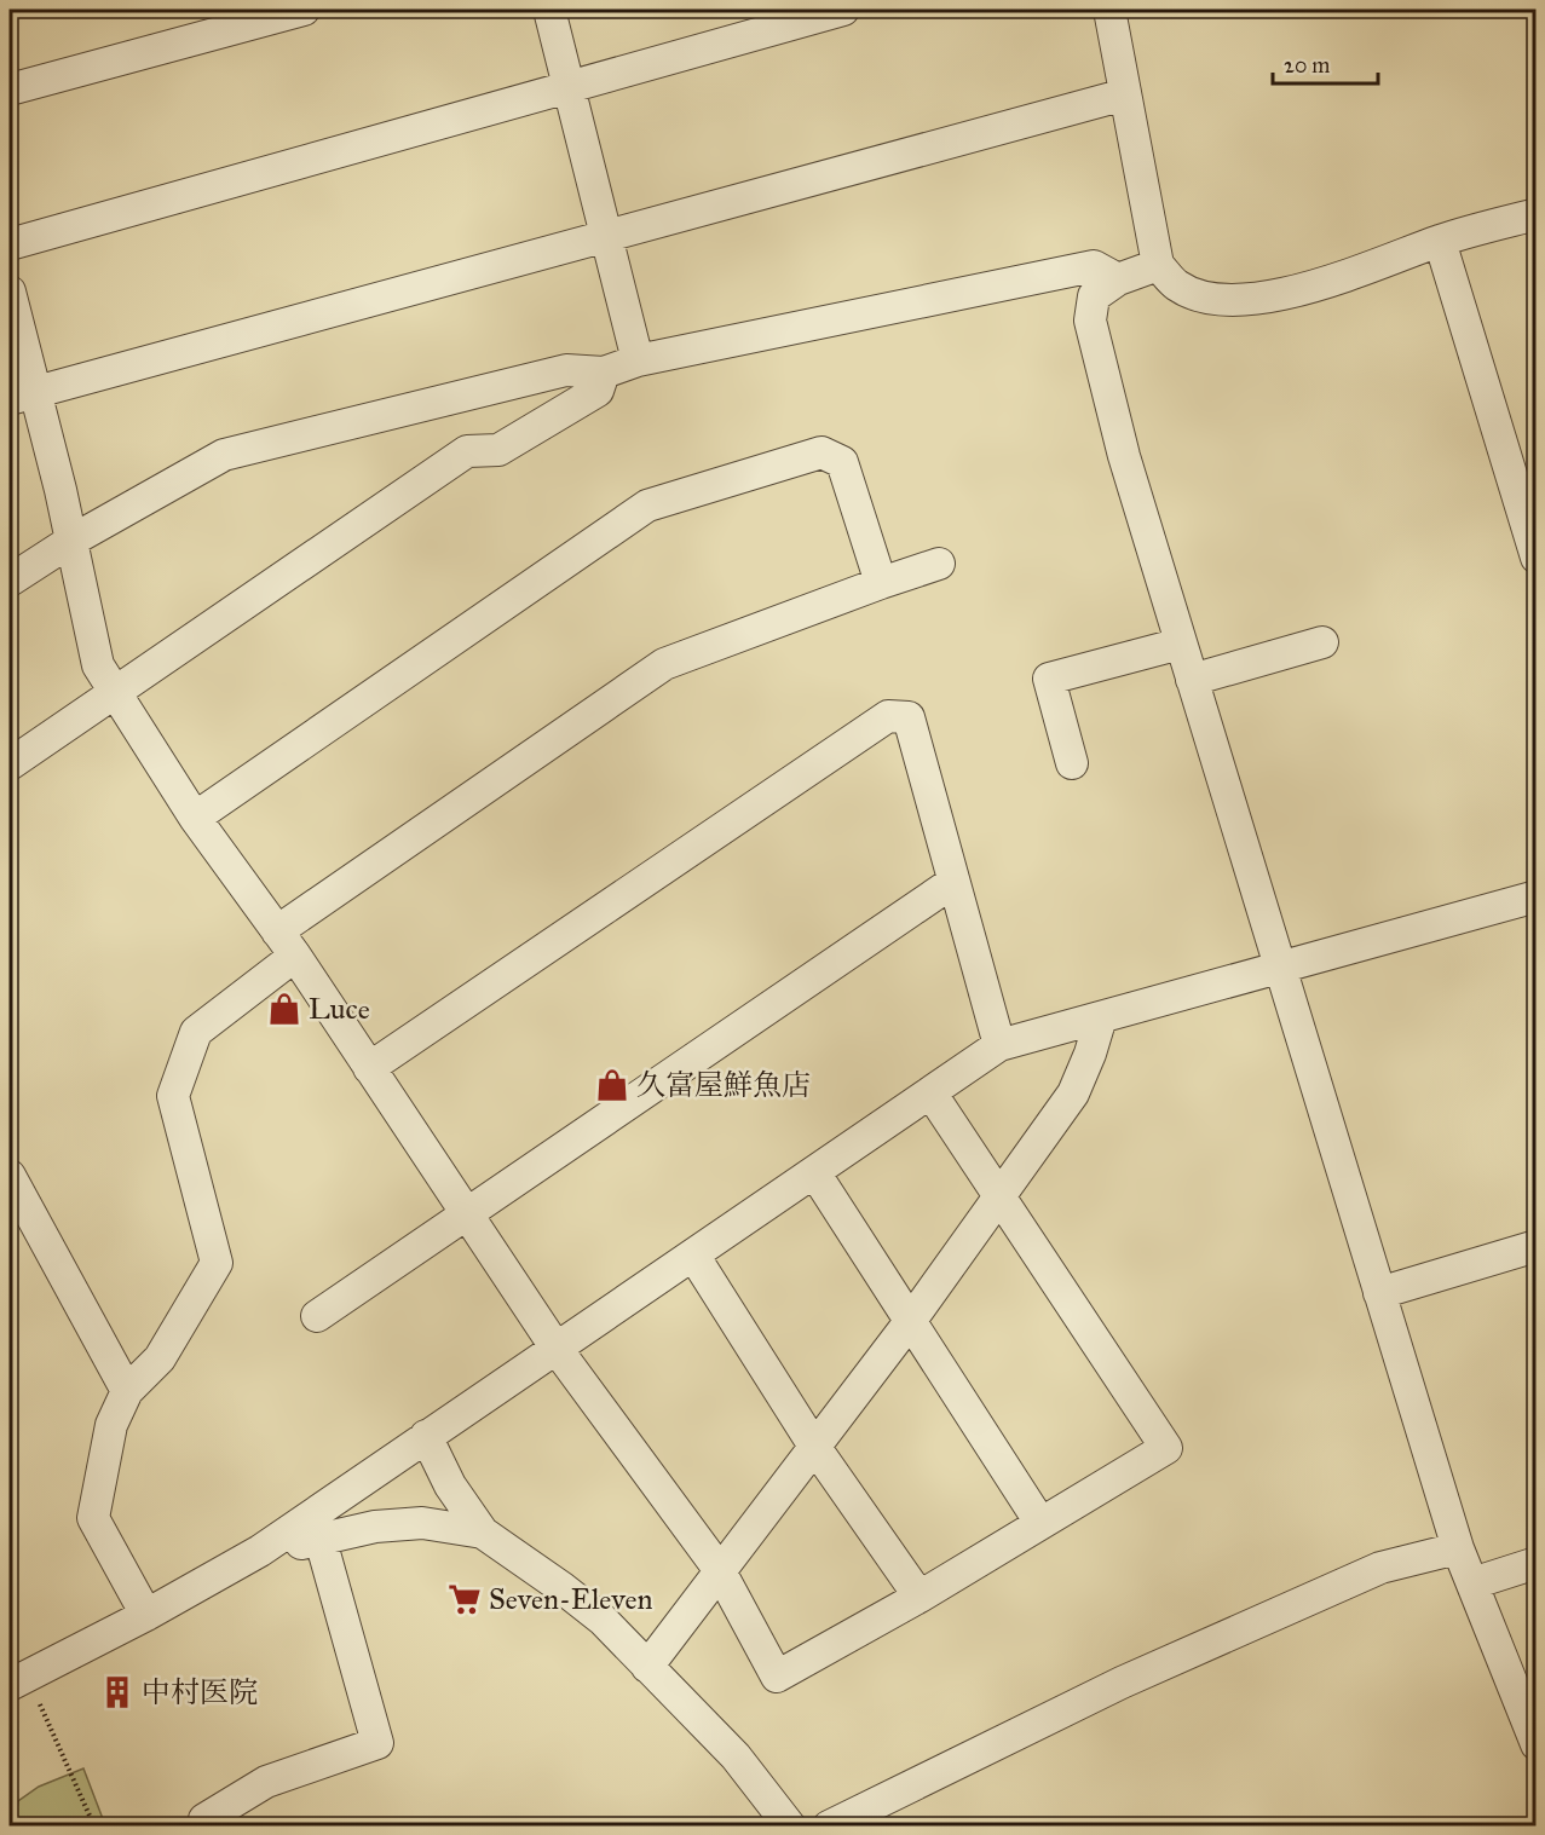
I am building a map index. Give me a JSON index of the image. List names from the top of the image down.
{
  "places": {
    "shop": ["Luce", "久富屋鮮魚店"],
    "supermarket": ["Seven-Eleven"],
    "building": ["中村医院"]
  },
  "scale_bar": "20 m"
}
